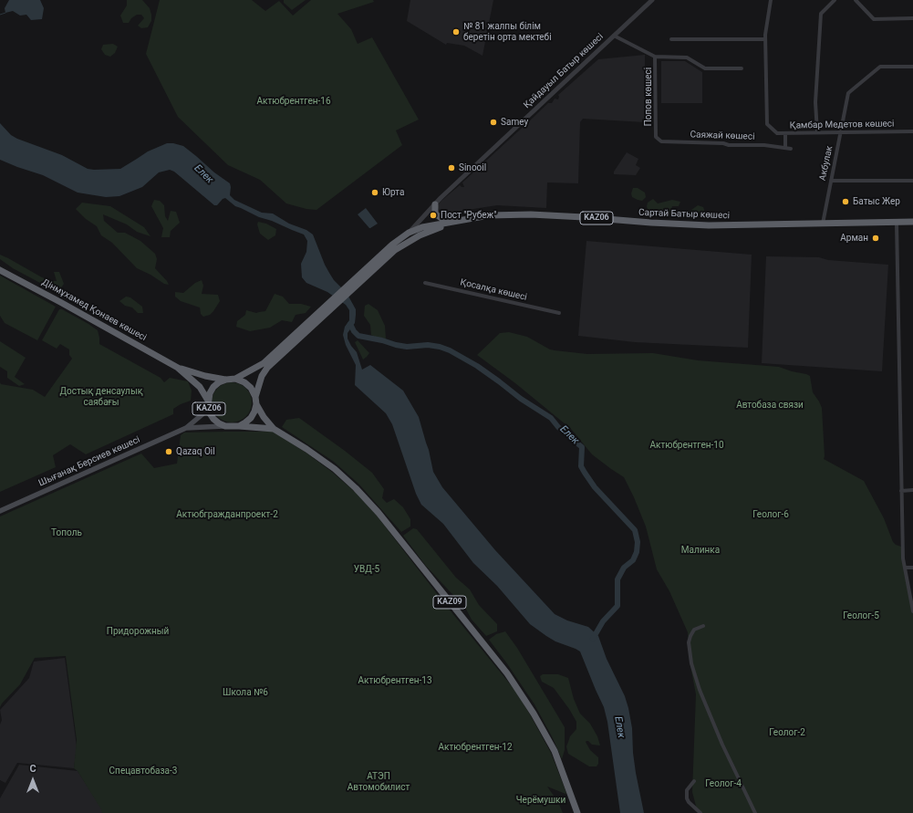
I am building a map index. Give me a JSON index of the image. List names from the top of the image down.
{
  "streets": {
    "highway": [
      "Сартай Батыр көшесі",
      "KАZ06",
      "Дінмұхамед Қонаев көшесі",
      "KAZ09"
    ],
    "main road": ["Шығанақ Берсиев көшесі"],
    "street": [
      "Қайдауыл Батыр көшесі",
      "Попов көшесі",
      "Қамбар Медетов көшесі",
      "Саяжай көшесі",
      "Акбулак",
      "Қосалқа көшесі"
    ]
  },
  "crossings": [
    ["Қайдауыл Батыр көшесі", "KАZ06"],
    ["Попов көшесі", "Саяжай көшесі"],
    ["Қамбар Медетов көшесі", "Акбулак"],
    ["Акбулак", "Сартай Батыр көшесі"],
    ["Сартай Батыр көшесі", "KАZ06"],
    ["KАZ06", "Дінмұхамед Қонаев көшесі"],
    ["KАZ06", "KAZ09"]
  ],
  "water": ["Елек"],
  "parks": [
    "Актюбрентген-16",
    "Достық денсаулық саябағы",
    "Автобаза связи",
    "Актюбрентген-10",
    "Актюбгражданпроект-2",
    "Геолог-6",
    "Тополь",
    "Малинка",
    "УВД-5",
    "Геолог-5",
    "Придорожный",
    "Актюбрентген-13",
    "Школа №6",
    "Геолог-2",
    "Актюбрентген-12",
    "Спецавтобаза-3",
    "АТЭП Автомобилист",
    "Геолог-4",
    "Черёмушки"
  ],
  "places": [
    "№ 81 жалпы білім беретін орта мектебі",
    "Samey",
    "Sinooil",
    "Юрта",
    "Батыс Жер",
    "Пост \"Рубеж\"",
    "Арман",
    "Qazaq Oil"
  ],
  "north": "top"
}
